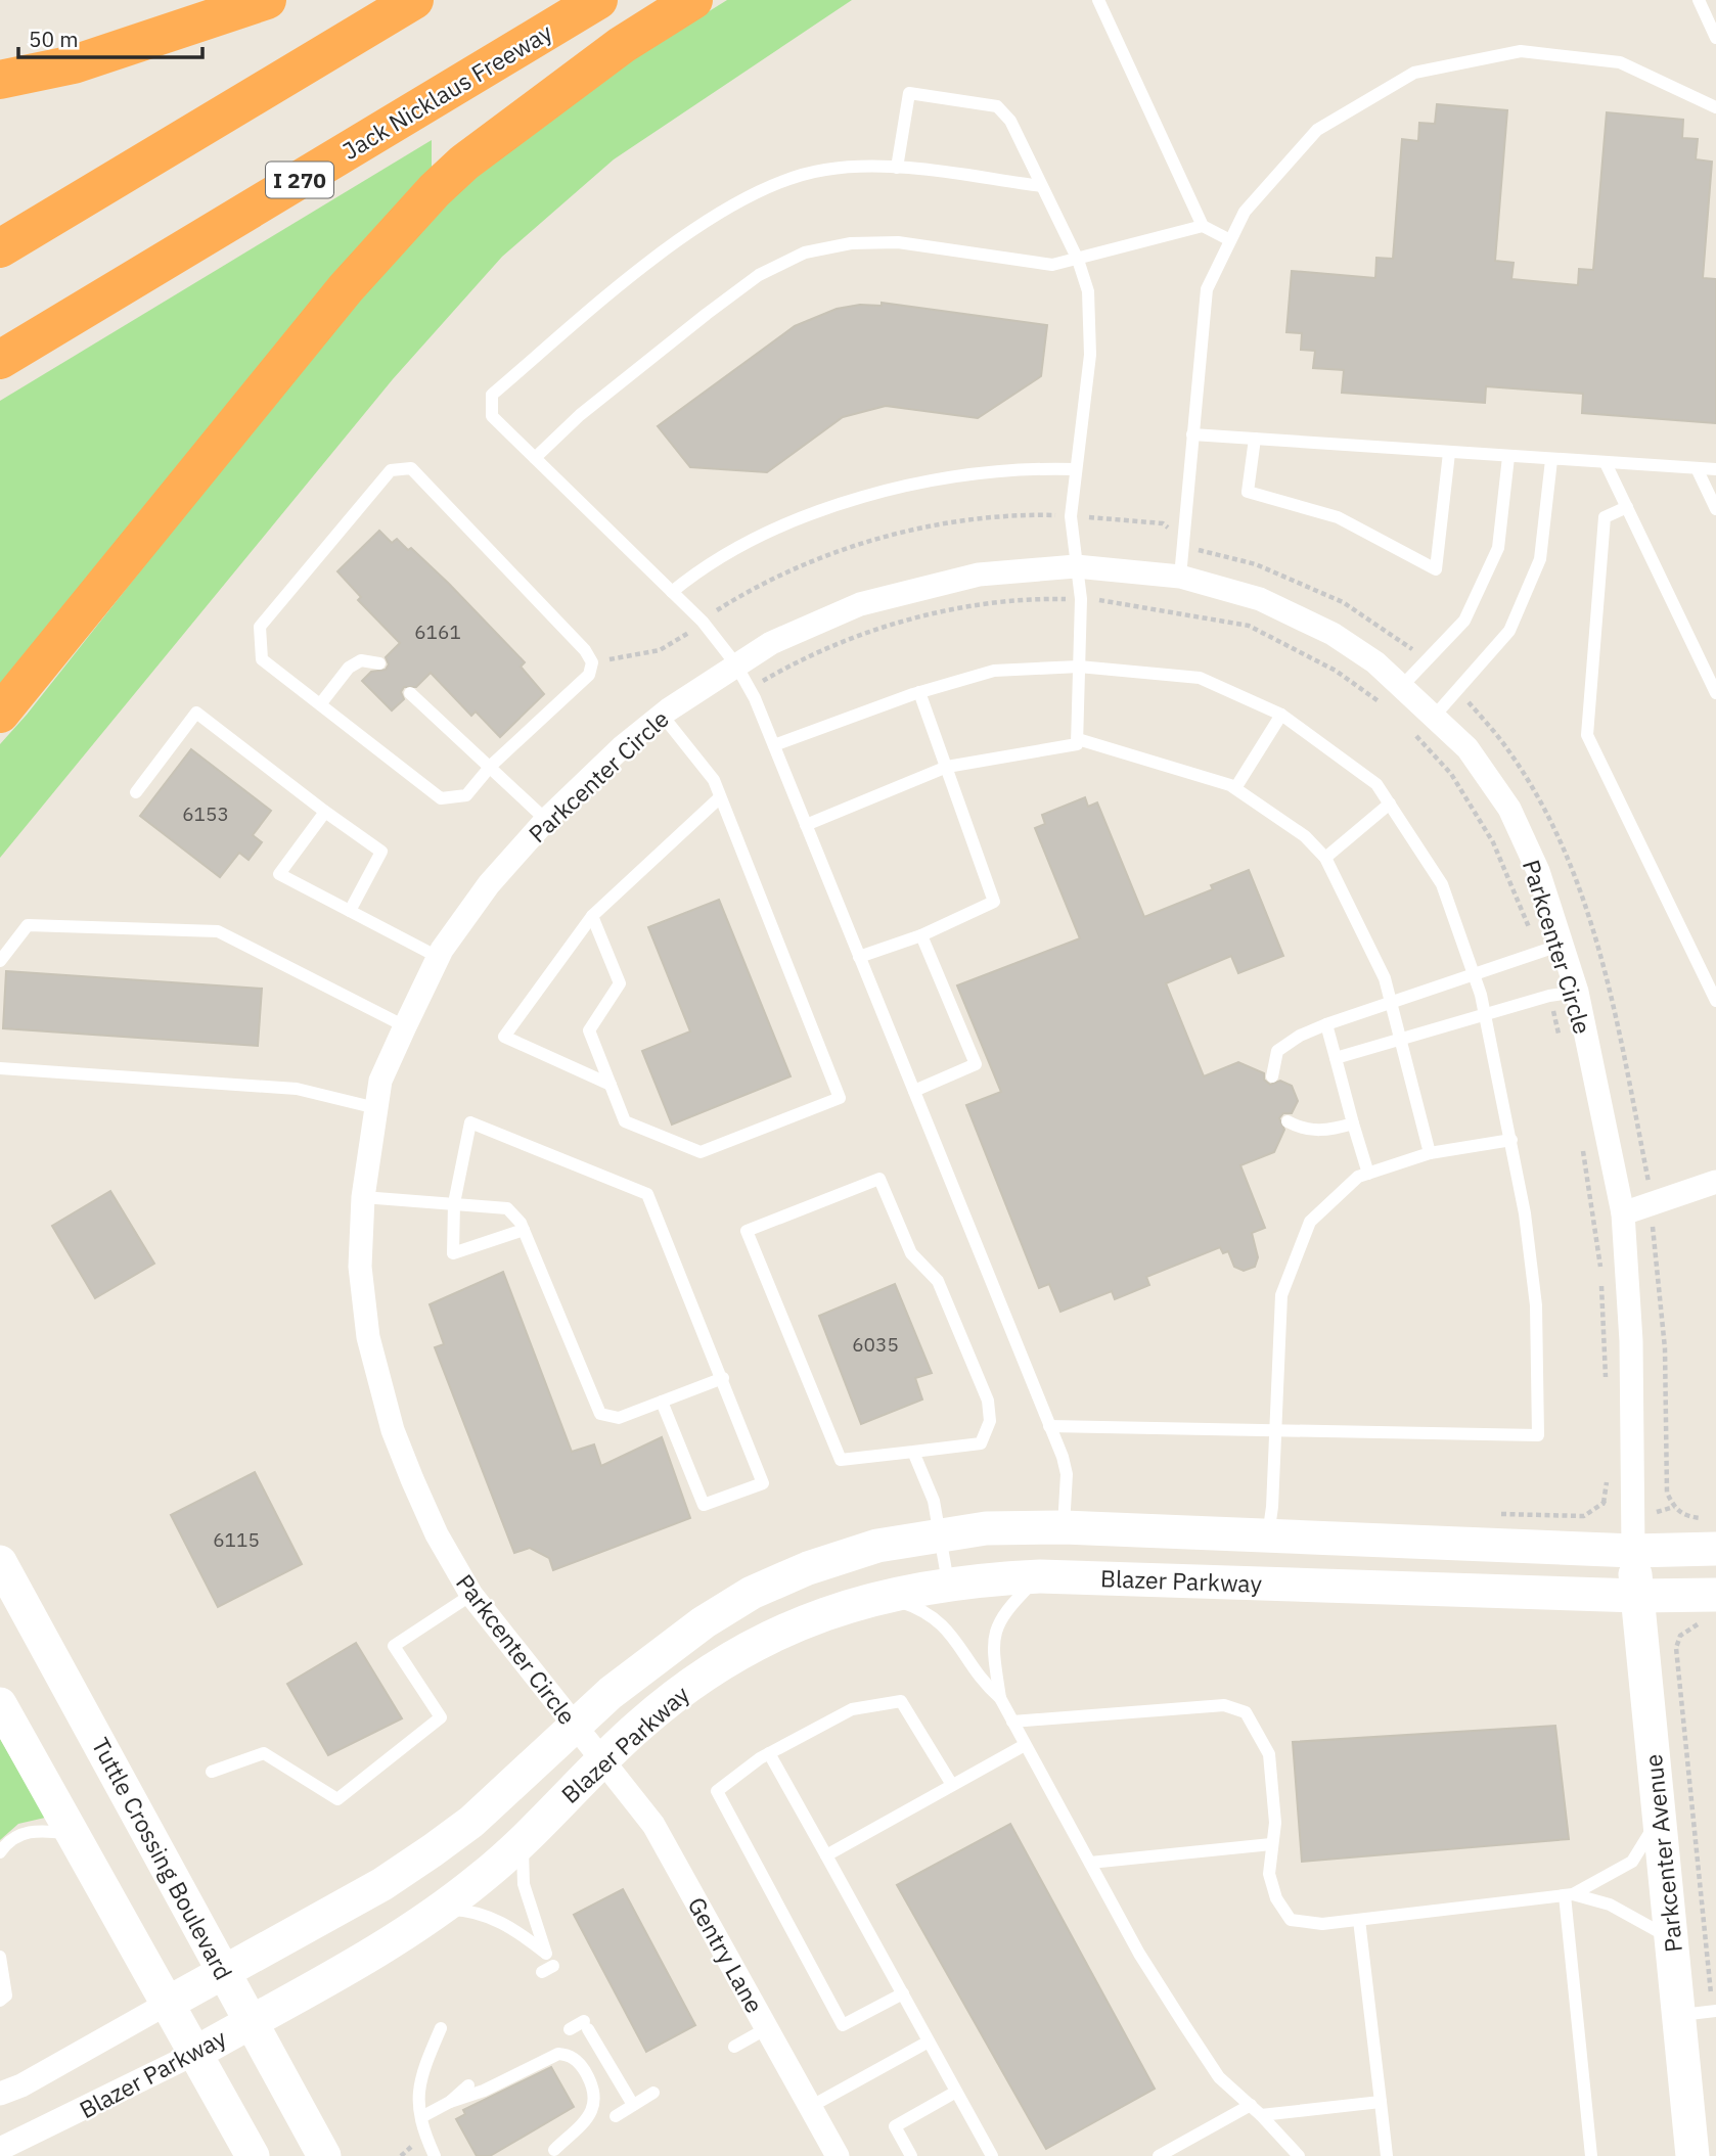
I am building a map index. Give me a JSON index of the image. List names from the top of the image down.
{
  "streets": {
    "highway": ["Jack Nicklaus Freeway", "I 270"],
    "street": [
      "Parkcenter Circle",
      "Blazer Parkway",
      "Parkcenter Avenue",
      "Tuttle Crossing Boulevard",
      "Gentry Lane"
    ]
  },
  "crossings": [
    ["Parkcenter Circle", "Blazer Parkway"],
    ["Parkcenter Circle", "Parkcenter Avenue"],
    ["Parkcenter Circle", "Gentry Lane"],
    ["Blazer Parkway", "Parkcenter Avenue"],
    ["Blazer Parkway", "Tuttle Crossing Boulevard"],
    ["Blazer Parkway", "Gentry Lane"]
  ],
  "house_numbers": [
    "6161",
    "6153",
    "6035",
    "6115"
  ],
  "scale_bar": "50 m"
}
